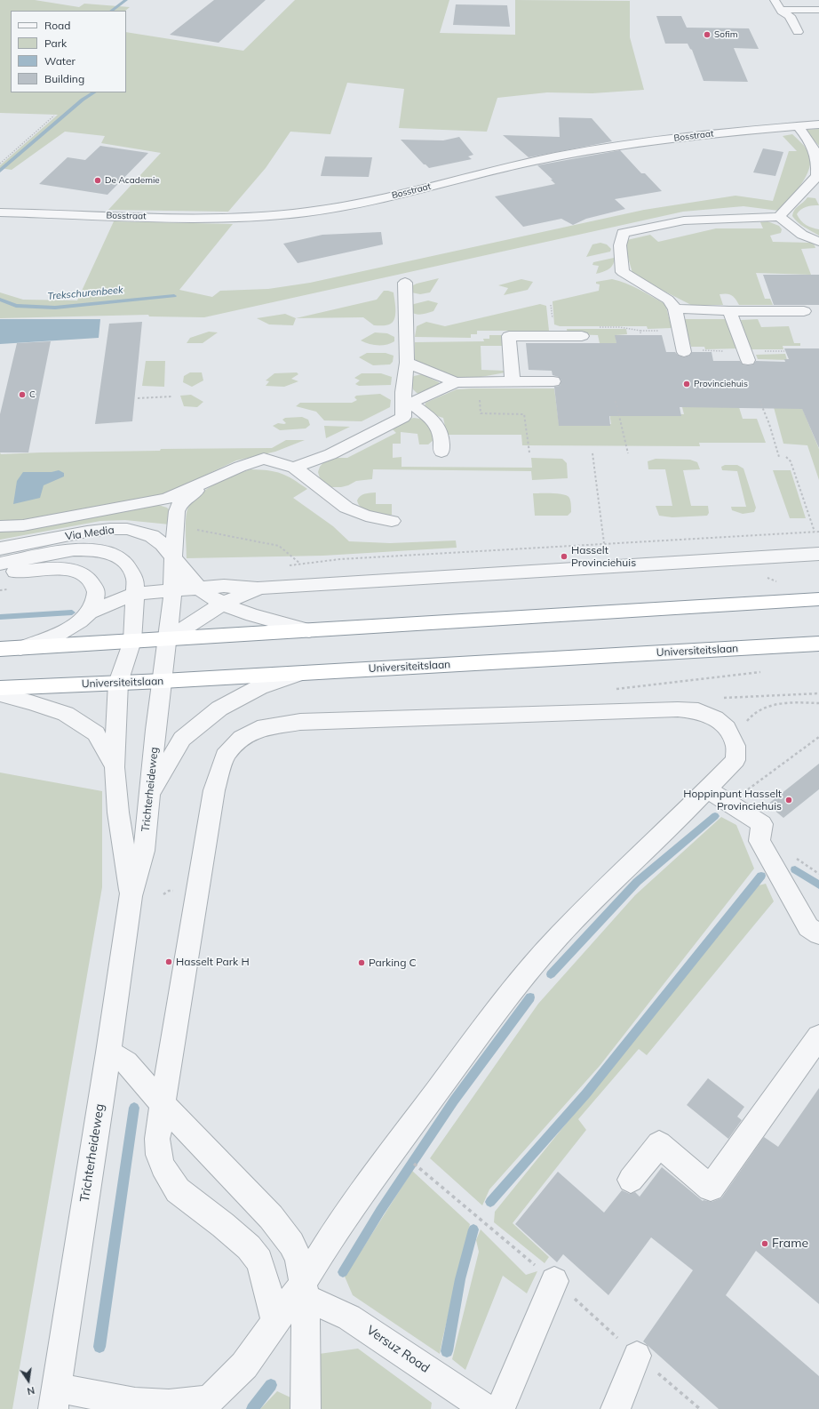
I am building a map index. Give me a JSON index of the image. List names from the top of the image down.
{
  "streets": {
    "highway": ["Universiteitslaan"],
    "street": [
      "Bosstraat",
      "Via Media",
      "Trichterheideweg",
      "Versuz Road"
    ]
  },
  "crossings": [
    ["Via Media", "Universiteitslaan"],
    ["Via Media", "Trichterheideweg"],
    ["Universiteitslaan", "Trichterheideweg"]
  ],
  "water": ["Trekschurenbeek"],
  "places": [
    "Sofim",
    "De Academie",
    "Provinciehuis",
    "C",
    "Hasselt Provinciehuis",
    "Hoppinpunt Hasselt Provinciehuis",
    "Hasselt Park H",
    "Parking C",
    "Frame"
  ],
  "legend": [
    "Road",
    "Park",
    "Water",
    "Building"
  ],
  "north": "bottom"
}
